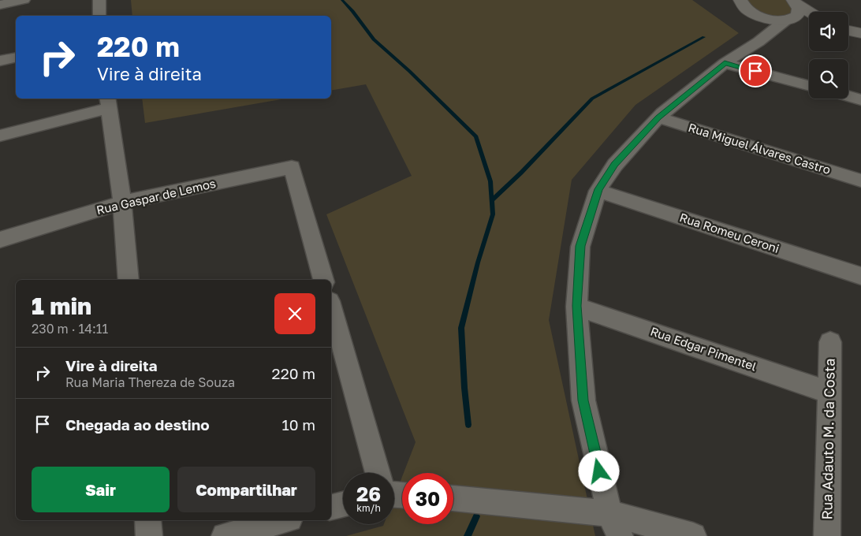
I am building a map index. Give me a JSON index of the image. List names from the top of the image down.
{
  "streets": {
    "street": [
      "Rua Miguel Álvares Castro",
      "Rua Gaspar de Lemos",
      "Rua Romeu Ceroni",
      "Rua Edgar Pimentel",
      "Rua Adauto M. da Costa"
    ]
  },
  "crossings": [
    ["Rua Edgar Pimentel", "Rua Adauto M. da Costa"]
  ],
  "page": {
    "turn": ["220 m", "Vire à direita"],
    "heading": ["1 min", "230 m · 14:11"],
    "list": [
      {
        "name": "Vire à direita",
        "note": "Rua Maria Thereza de Souza",
        "value": "220 m"
      },
      {
        "name": "Chegada ao destino",
        "value": "10 m"
      }
    ],
    "buttons": ["Sair", "Compartilhar"],
    "speed": "26 km/h",
    "limit": "30"
  }
}
